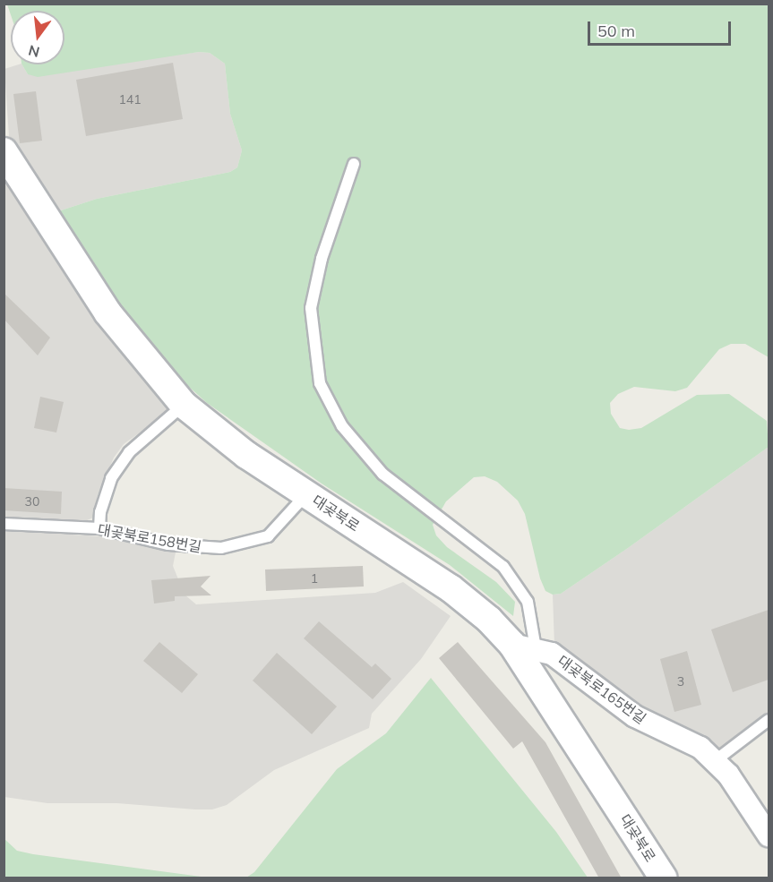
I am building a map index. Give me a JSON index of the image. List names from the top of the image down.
{
  "streets": {
    "street": ["대곶북로", "대곶북로165번길"],
    "lane": ["대곶북로158번길"]
  },
  "crossings": [
    ["대곶북로", "대곶북로158번길"],
    ["대곶북로", "대곶북로165번길"]
  ],
  "house_numbers": [
    "141",
    "30",
    "1",
    "3"
  ],
  "scale_bar": "50 m",
  "north": "bottom"
}
